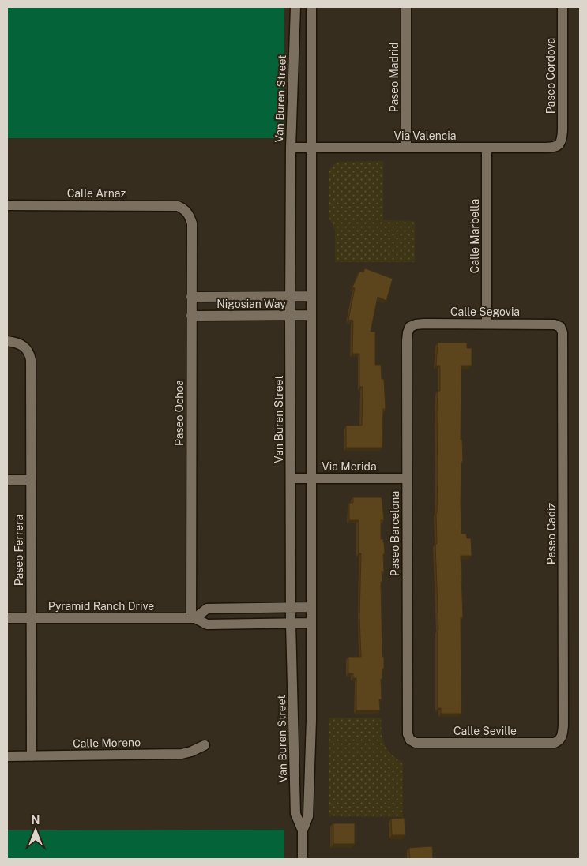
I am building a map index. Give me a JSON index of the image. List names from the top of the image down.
{
  "streets": {
    "street": [
      "Paseo Cordova",
      "Paseo Madrid",
      "Van Buren Street",
      "Via Valencia",
      "Calle Arnaz",
      "Calle Marbella",
      "Nigosian Way",
      "Calle Segovia",
      "Paseo Ochoa",
      "Via Merida",
      "Paseo Barcelona",
      "Paseo Cadiz",
      "Paseo Ferrera",
      "Pyramid Ranch Drive",
      "Calle Seville",
      "Calle Moreno"
    ]
  },
  "crossings": [
    ["Paseo Cordova", "Via Valencia"],
    ["Paseo Madrid", "Via Valencia"],
    ["Van Buren Street", "Via Valencia"],
    ["Van Buren Street", "Nigosian Way"],
    ["Van Buren Street", "Via Merida"],
    ["Van Buren Street", "Pyramid Ranch Drive"],
    ["Via Valencia", "Calle Marbella"],
    ["Calle Arnaz", "Paseo Ochoa"],
    ["Calle Marbella", "Calle Segovia"],
    ["Nigosian Way", "Paseo Ochoa"],
    ["Calle Segovia", "Paseo Barcelona"],
    ["Calle Segovia", "Paseo Cadiz"],
    ["Paseo Ochoa", "Pyramid Ranch Drive"],
    ["Via Merida", "Paseo Barcelona"],
    ["Paseo Barcelona", "Calle Seville"],
    ["Paseo Cadiz", "Calle Seville"],
    ["Paseo Ferrera", "Pyramid Ranch Drive"],
    ["Paseo Ferrera", "Calle Moreno"]
  ],
  "north": "top"
}
